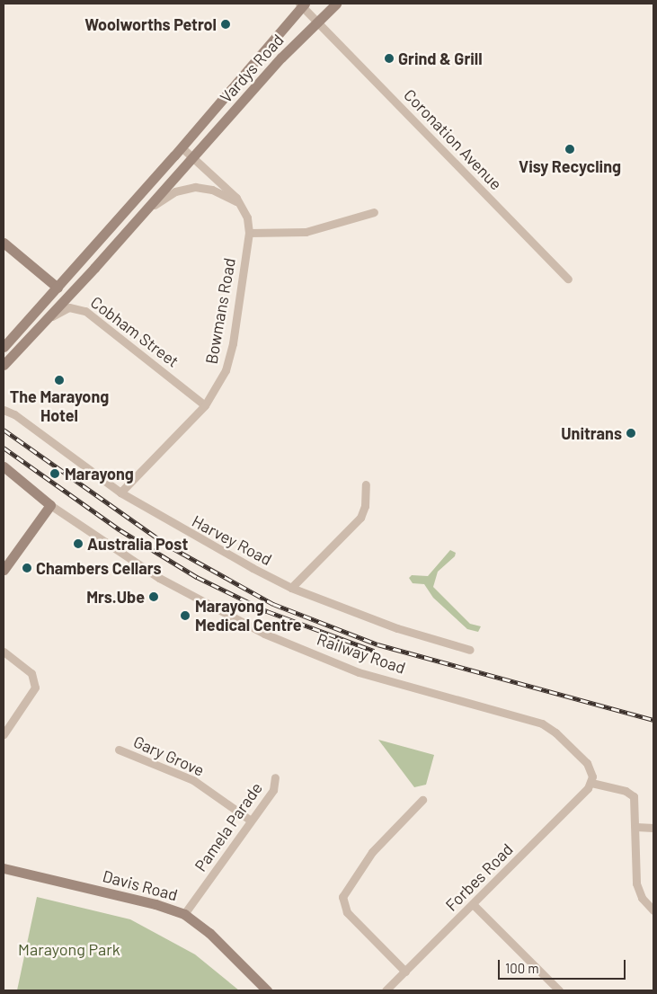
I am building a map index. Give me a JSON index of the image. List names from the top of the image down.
{
  "streets": {
    "main road": ["Vardys Road", "Railway Road", "Davis Road"],
    "street": [
      "Coronation Avenue",
      "Bowmans Road",
      "Cobham Street",
      "Harvey Road",
      "Gary Grove",
      "Pamela Parade",
      "Forbes Road"
    ]
  },
  "crossings": [
    ["Vardys Road", "Coronation Avenue"],
    ["Vardys Road", "Cobham Street"],
    ["Bowmans Road", "Cobham Street"],
    ["Bowmans Road", "Harvey Road"],
    ["Railway Road", "Forbes Road"],
    ["Gary Grove", "Pamela Parade"],
    ["Pamela Parade", "Davis Road"]
  ],
  "parks": ["Marayong Park"],
  "places": [
    "Woolworths Petrol",
    "Grind & Grill",
    "Visy Recycling",
    "The Marayong Hotel",
    "Unitrans",
    "Marayong",
    "Australia Post",
    "Chambers Cellars",
    "Mrs.Ube",
    "Marayong Medical Centre"
  ],
  "scale_bar": "100 m"
}
